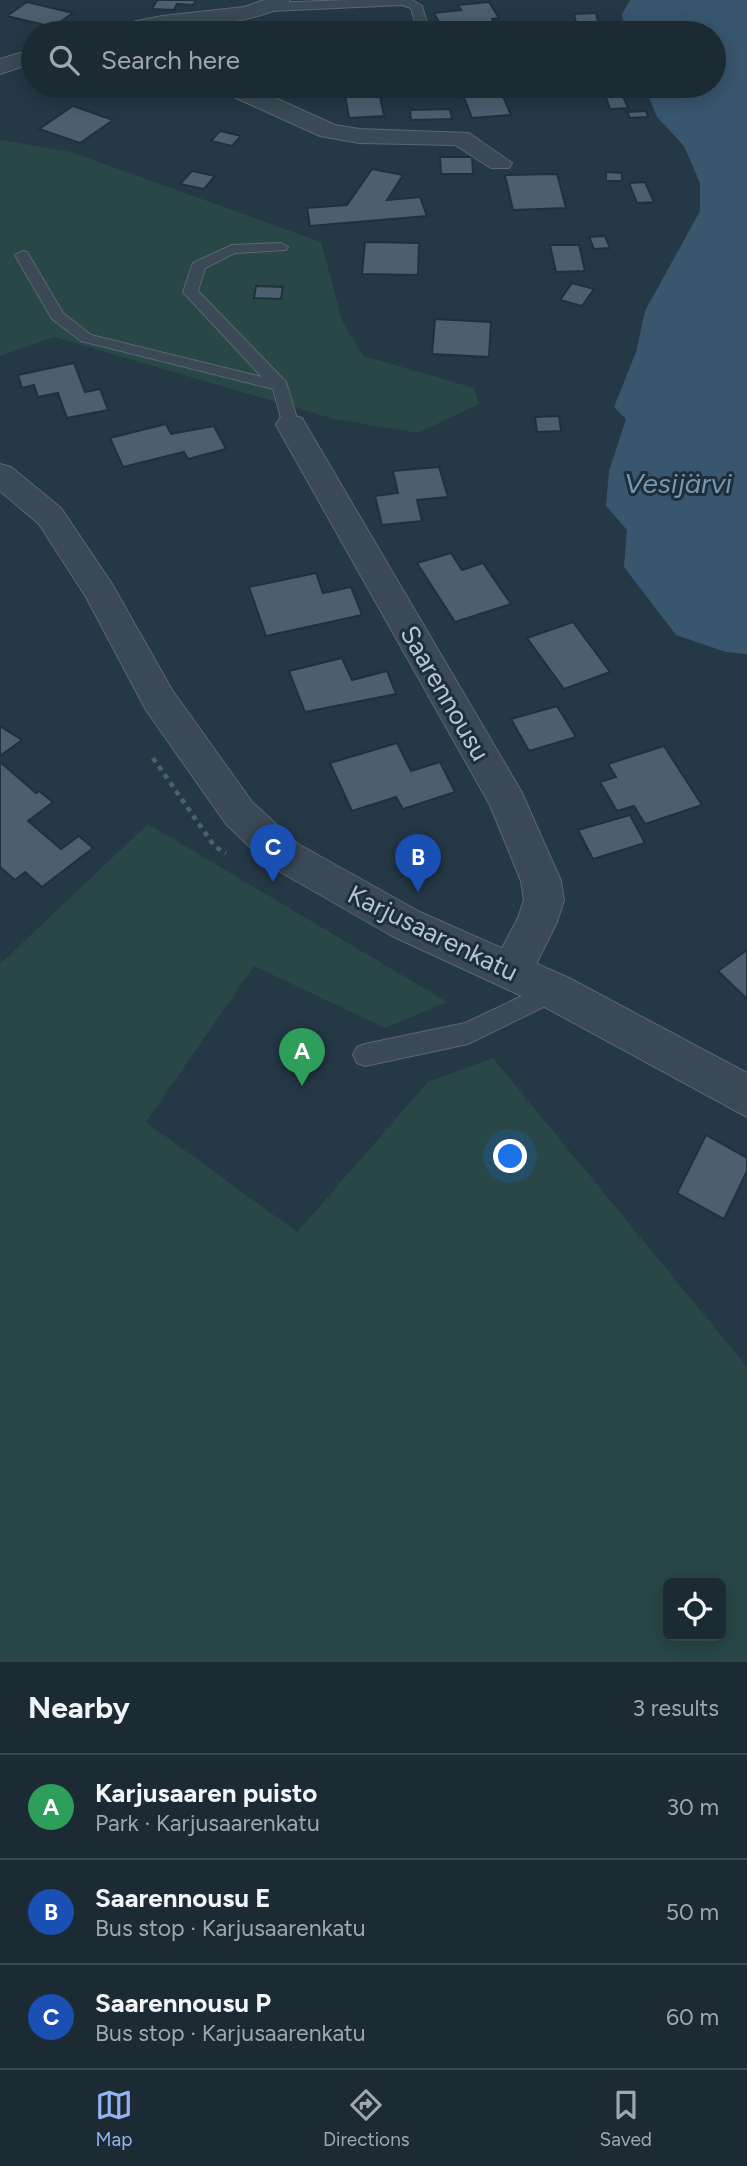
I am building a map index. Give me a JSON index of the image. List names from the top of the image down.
{
  "streets": {
    "street": ["Saarennousu", "Karjusaarenkatu"]
  },
  "crossings": [
    ["Saarennousu", "Karjusaarenkatu"]
  ],
  "water": ["Vesijärvi"],
  "page": {
    "search": "Search here",
    "pins": ["C", "B", "A"],
    "heading": ["Nearby", "3 results"],
    "list": [
      {
        "mark": "A",
        "name": "Karjusaaren puisto",
        "note": "Park · Karjusaarenkatu",
        "value": "30 m"
      },
      {
        "mark": "B",
        "name": "Saarennousu E",
        "note": "Bus stop · Karjusaarenkatu",
        "value": "50 m"
      },
      {
        "mark": "C",
        "name": "Saarennousu P",
        "note": "Bus stop · Karjusaarenkatu",
        "value": "60 m"
      }
    ],
    "nav": ["Map", "Directions", "Saved"]
  }
}
